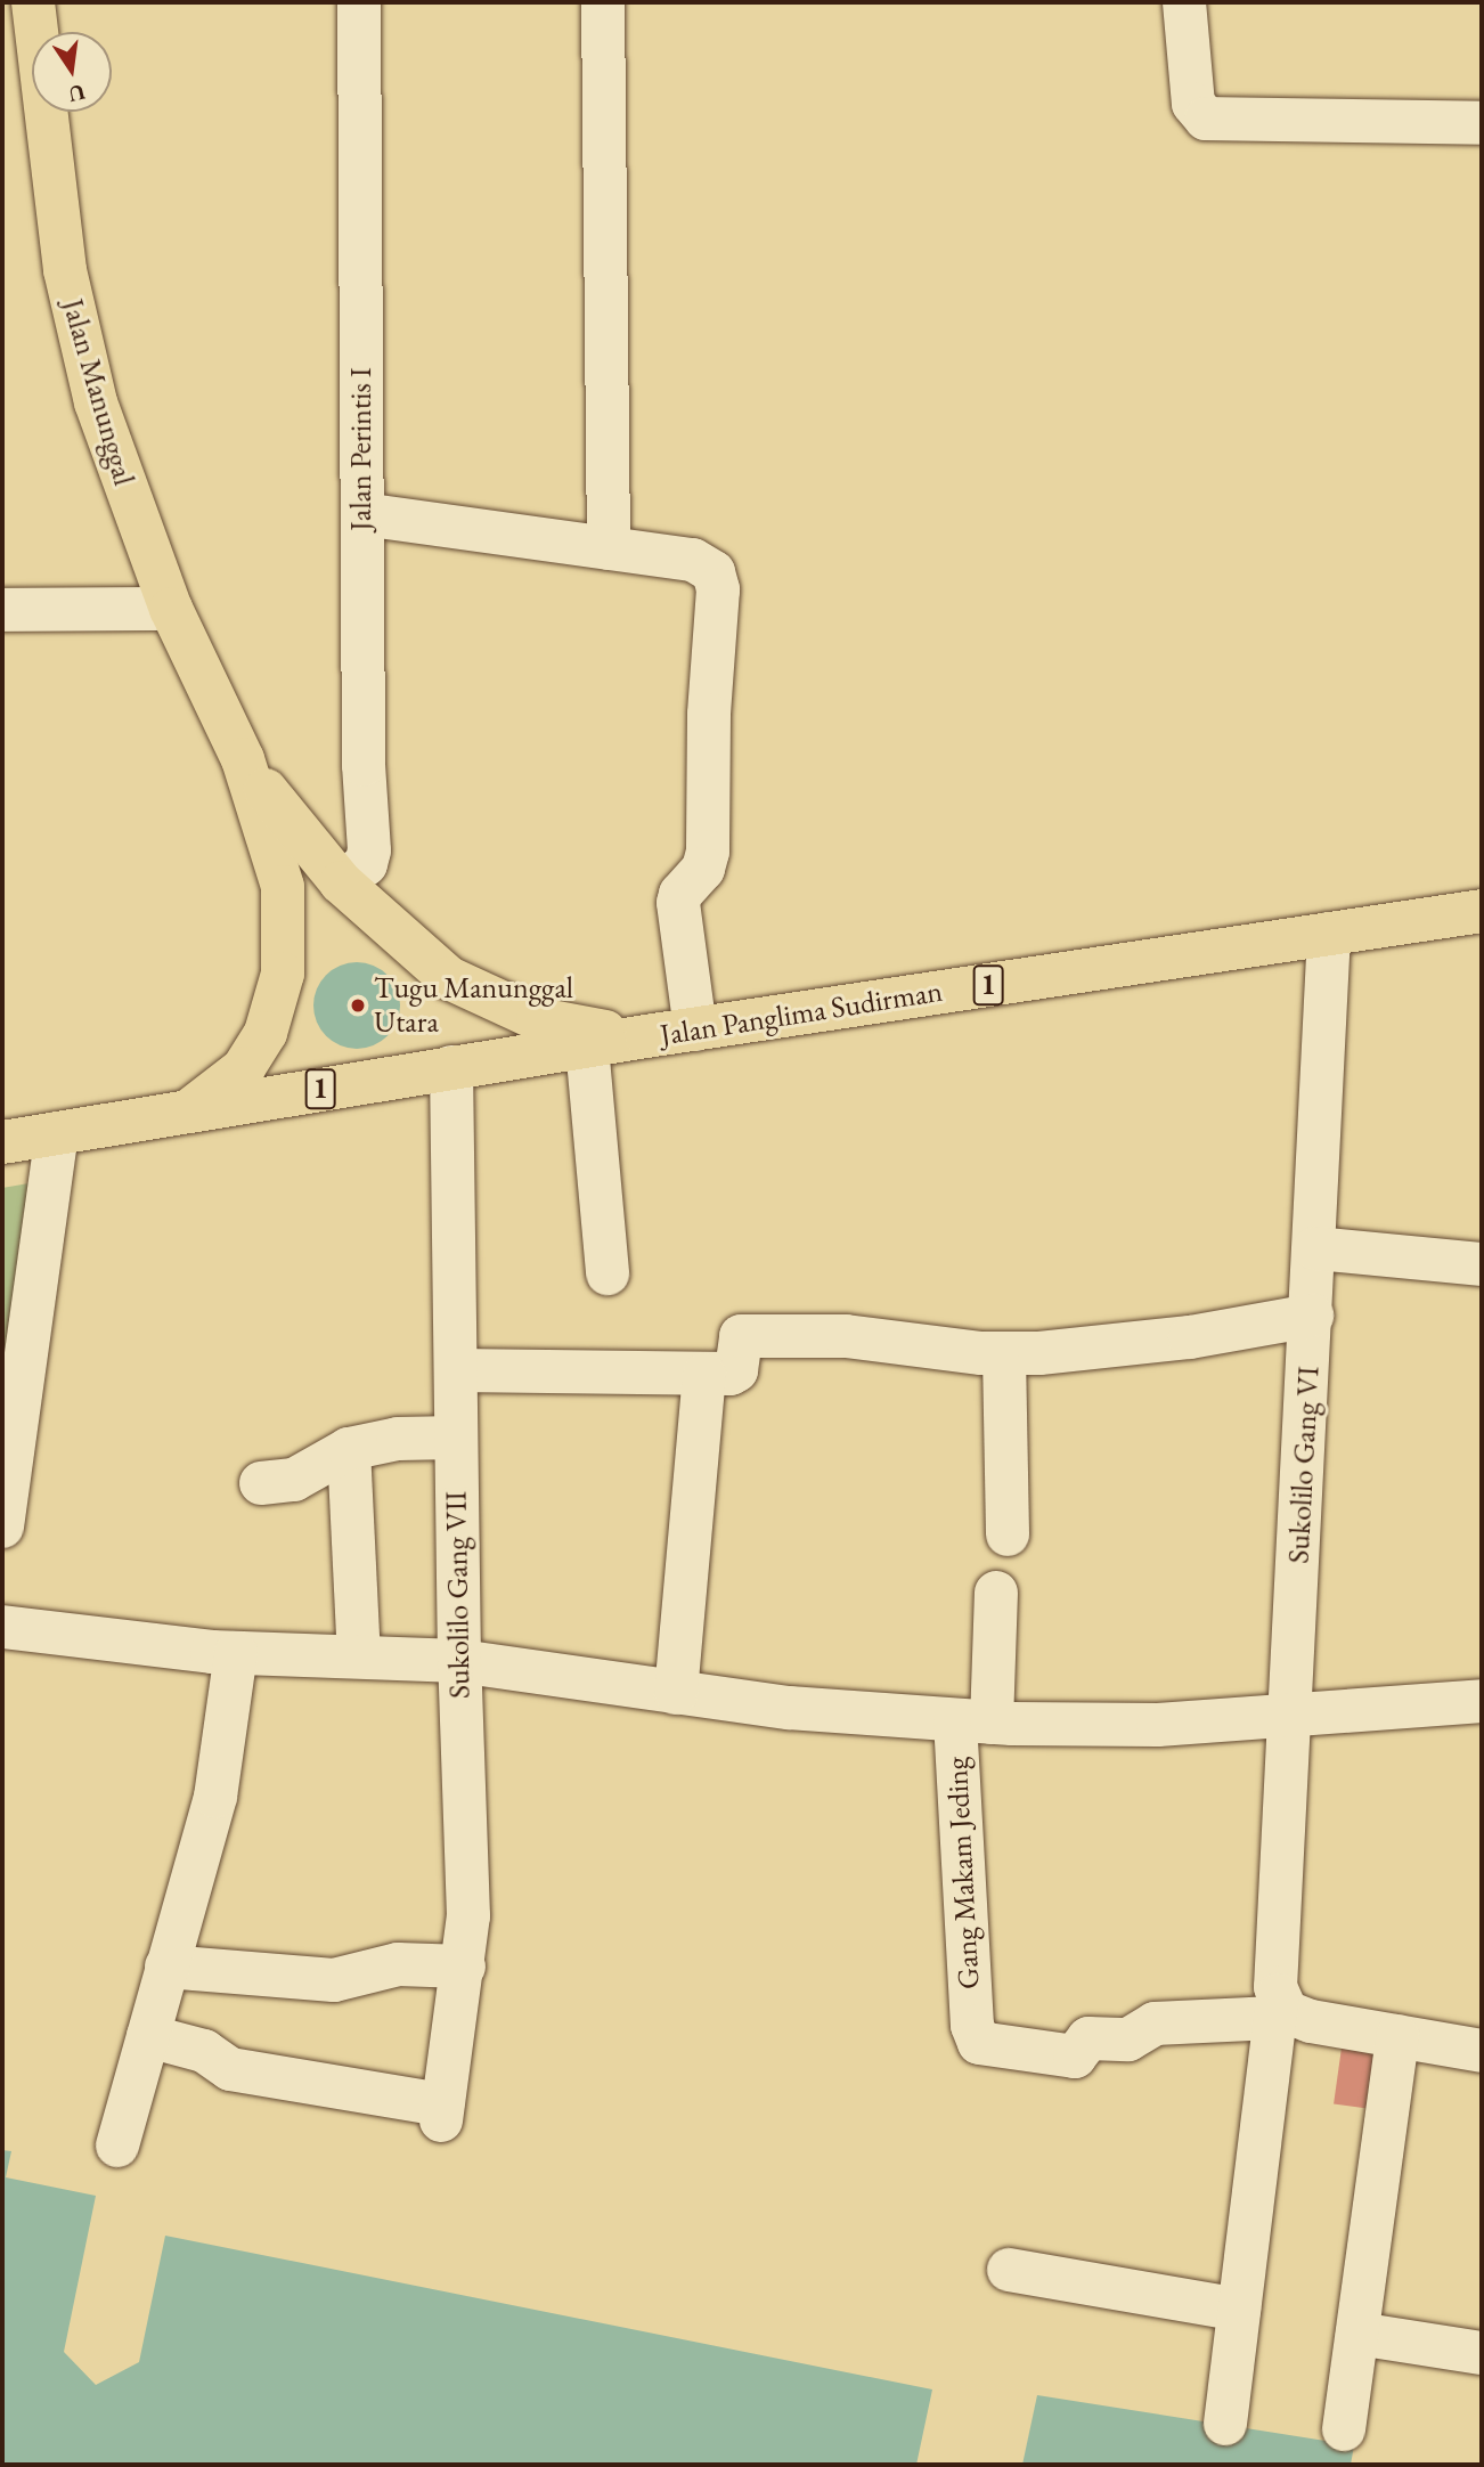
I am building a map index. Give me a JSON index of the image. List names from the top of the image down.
{
  "streets": {
    "highway": ["Jalan Manunggal", "1", "Jalan Panglima Sudirman"],
    "street": [
      "Jalan Perintis I",
      "Sukolilo Gang VI",
      "Sukolilo Gang VII",
      "Gang Makam Jeding"
    ]
  },
  "crossings": [
    ["Jalan Manunggal", "Jalan Perintis I"],
    ["Jalan Manunggal", "1"],
    ["Jalan Manunggal", "Jalan Panglima Sudirman"],
    ["1", "Jalan Panglima Sudirman"],
    ["1", "Sukolilo Gang VII"],
    ["Jalan Panglima Sudirman", "Sukolilo Gang VI"],
    ["Jalan Panglima Sudirman", "Sukolilo Gang VII"],
    ["Sukolilo Gang VI", "Gang Makam Jeding"]
  ],
  "places": ["Tugu Manunggal Utara"],
  "north": "bottom"
}
